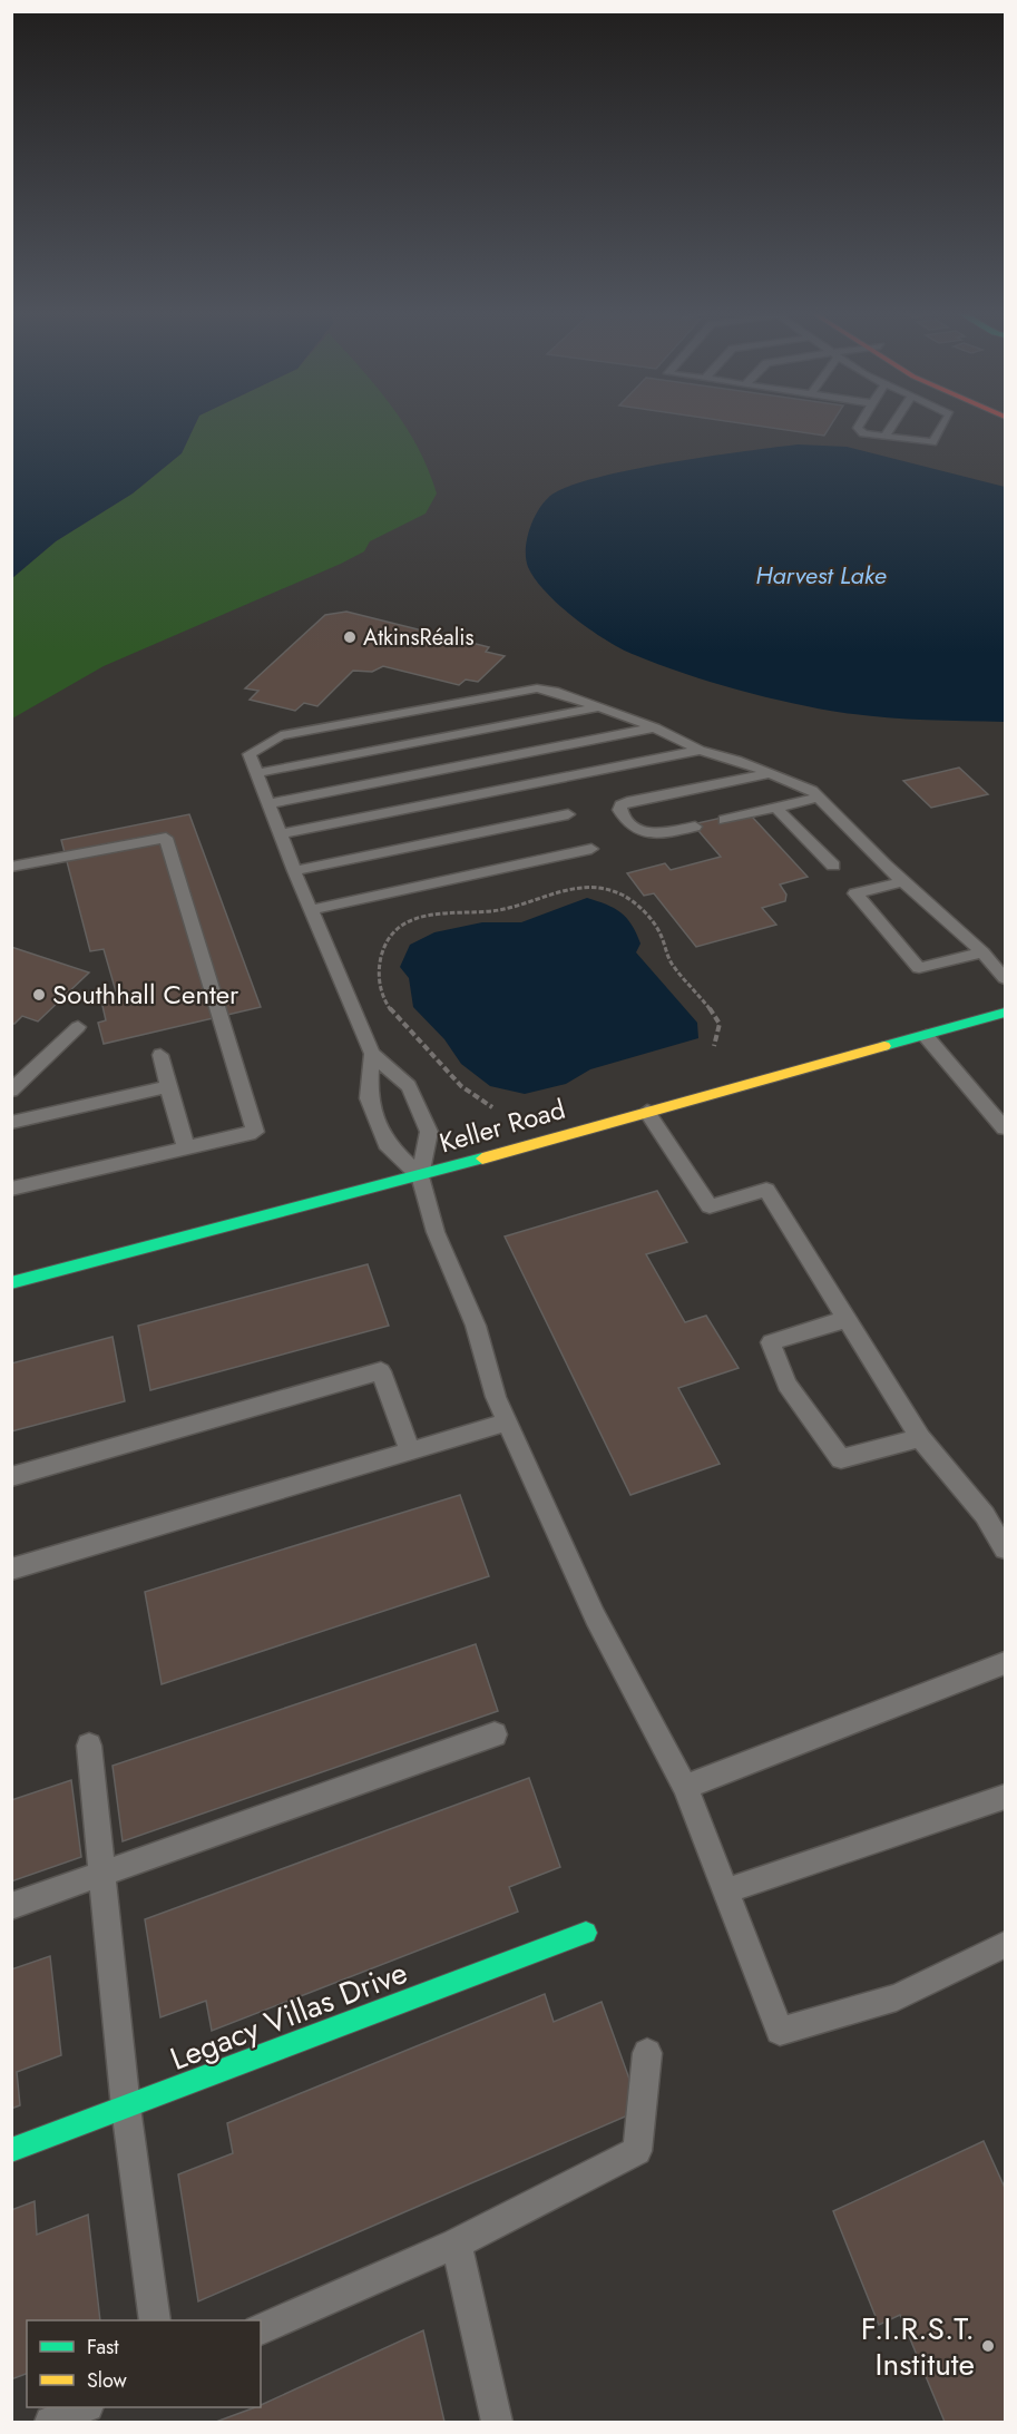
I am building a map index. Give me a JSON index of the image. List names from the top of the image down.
{
  "streets": {
    "street": ["Keller Road", "Legacy Villas Drive"]
  },
  "water": ["Harvest Lake"],
  "places": ["AtkinsRéalis", "Southhall Center", "F.I.R.S.T. Institute"],
  "legend": ["Fast", "Slow"]
}
